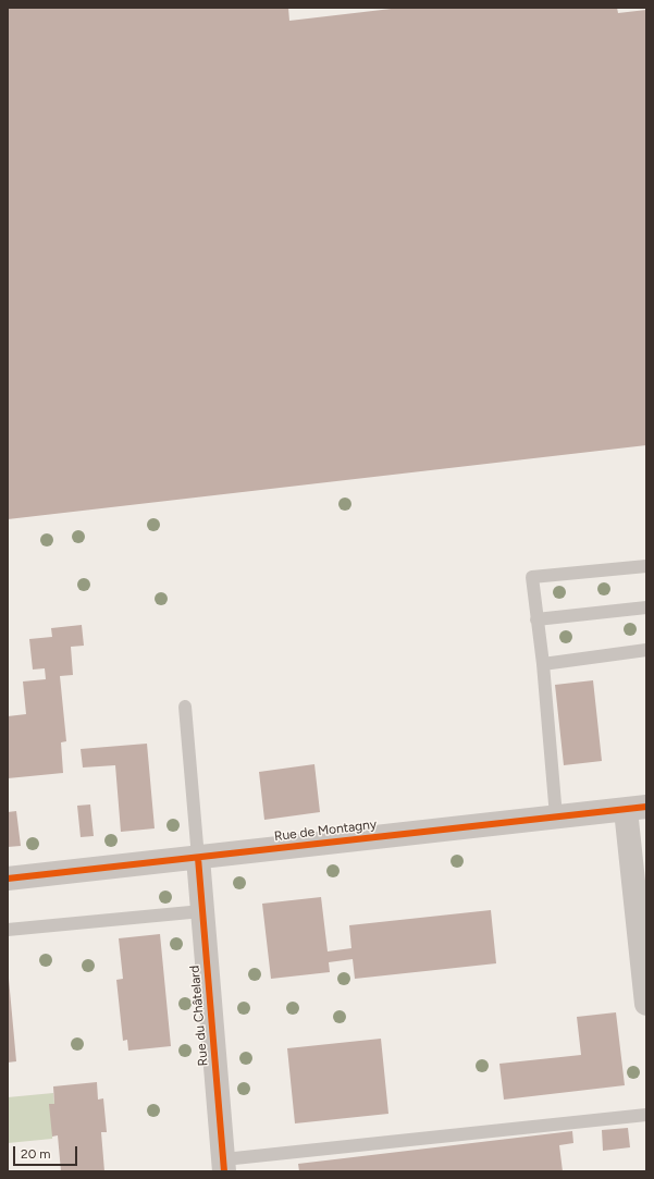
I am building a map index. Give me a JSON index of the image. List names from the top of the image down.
{
  "streets": {
    "street": ["Rue de Montagny", "Rue du Châtelard"]
  },
  "crossings": [
    ["Rue de Montagny", "Rue du Châtelard"]
  ],
  "scale_bar": "20 m"
}
